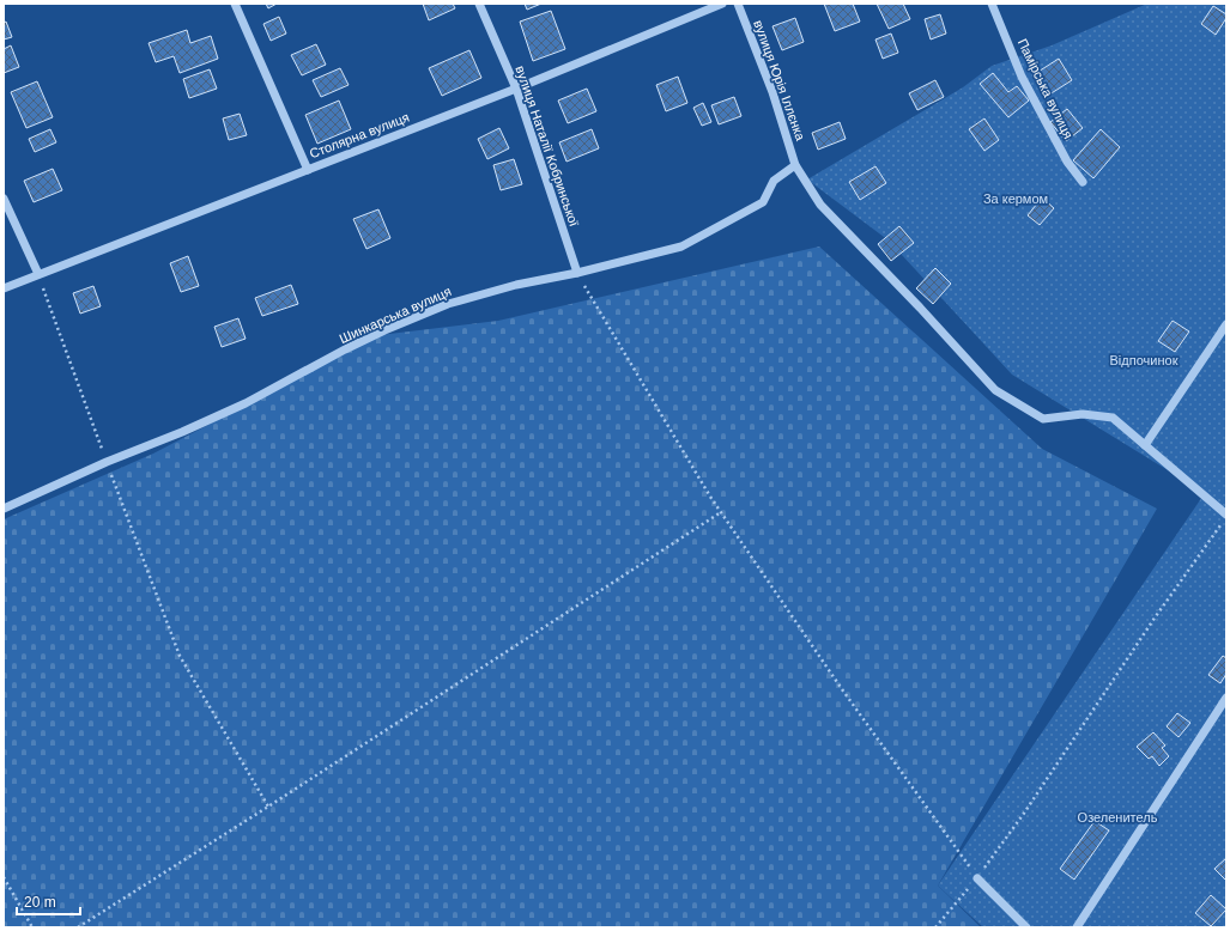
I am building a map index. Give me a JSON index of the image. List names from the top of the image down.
{
  "streets": {
    "street": [
      "вулиця Юрія Іллєнка",
      "Памірська вулиця",
      "Столярна вулиця",
      "вулиця Наталії Кобринської",
      "Шинкарська вулиця"
    ]
  },
  "crossings": [
    ["вулиця Юрія Іллєнка", "Шинкарська вулиця"],
    ["Столярна вулиця", "вулиця Наталії Кобринської"],
    ["вулиця Наталії Кобринської", "Шинкарська вулиця"]
  ],
  "parks": ["За кермом", "Відпочинок", "Озеленитель"],
  "scale_bar": "20 m"
}
